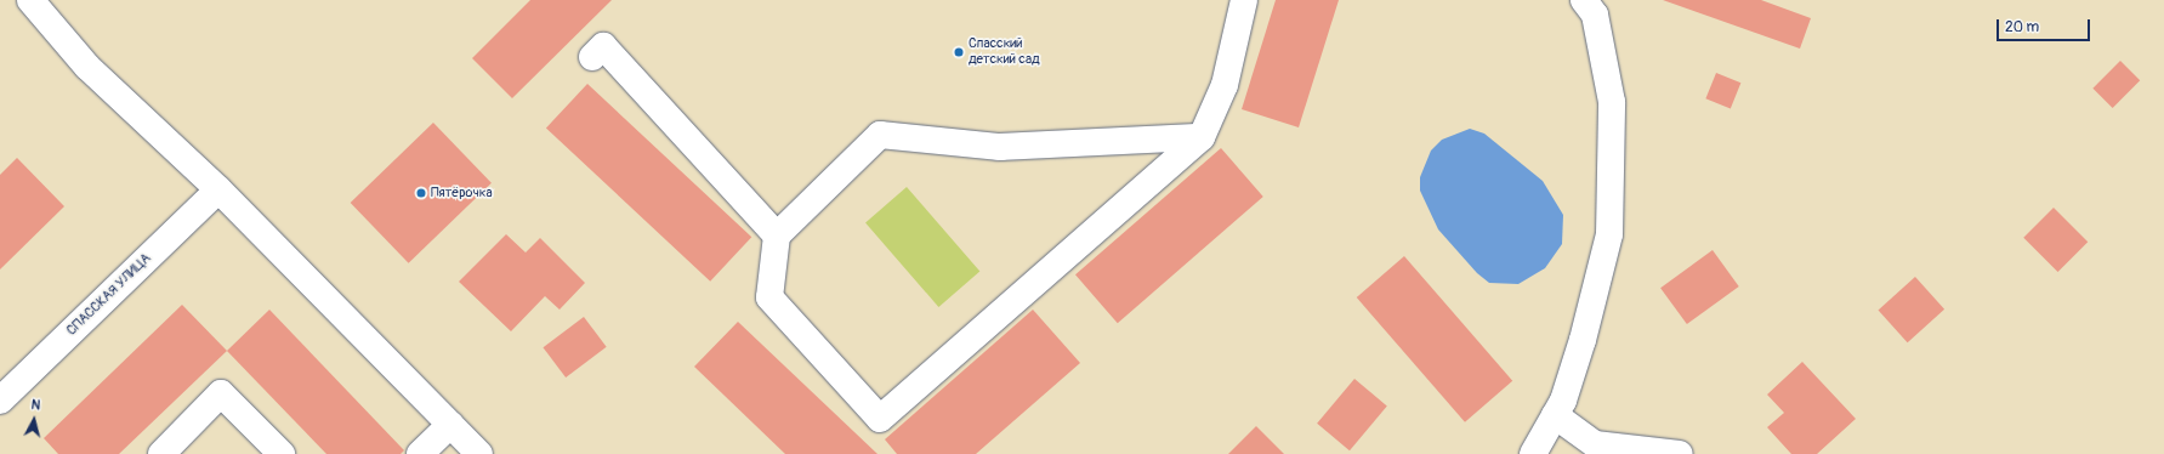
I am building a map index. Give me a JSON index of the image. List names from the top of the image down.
{
  "streets": {
    "street": ["СПАССКАЯ УЛИЦА"]
  },
  "places": ["Спасский детский сад", "Пятёрочка"],
  "scale_bar": "20 m",
  "north": "top"
}
